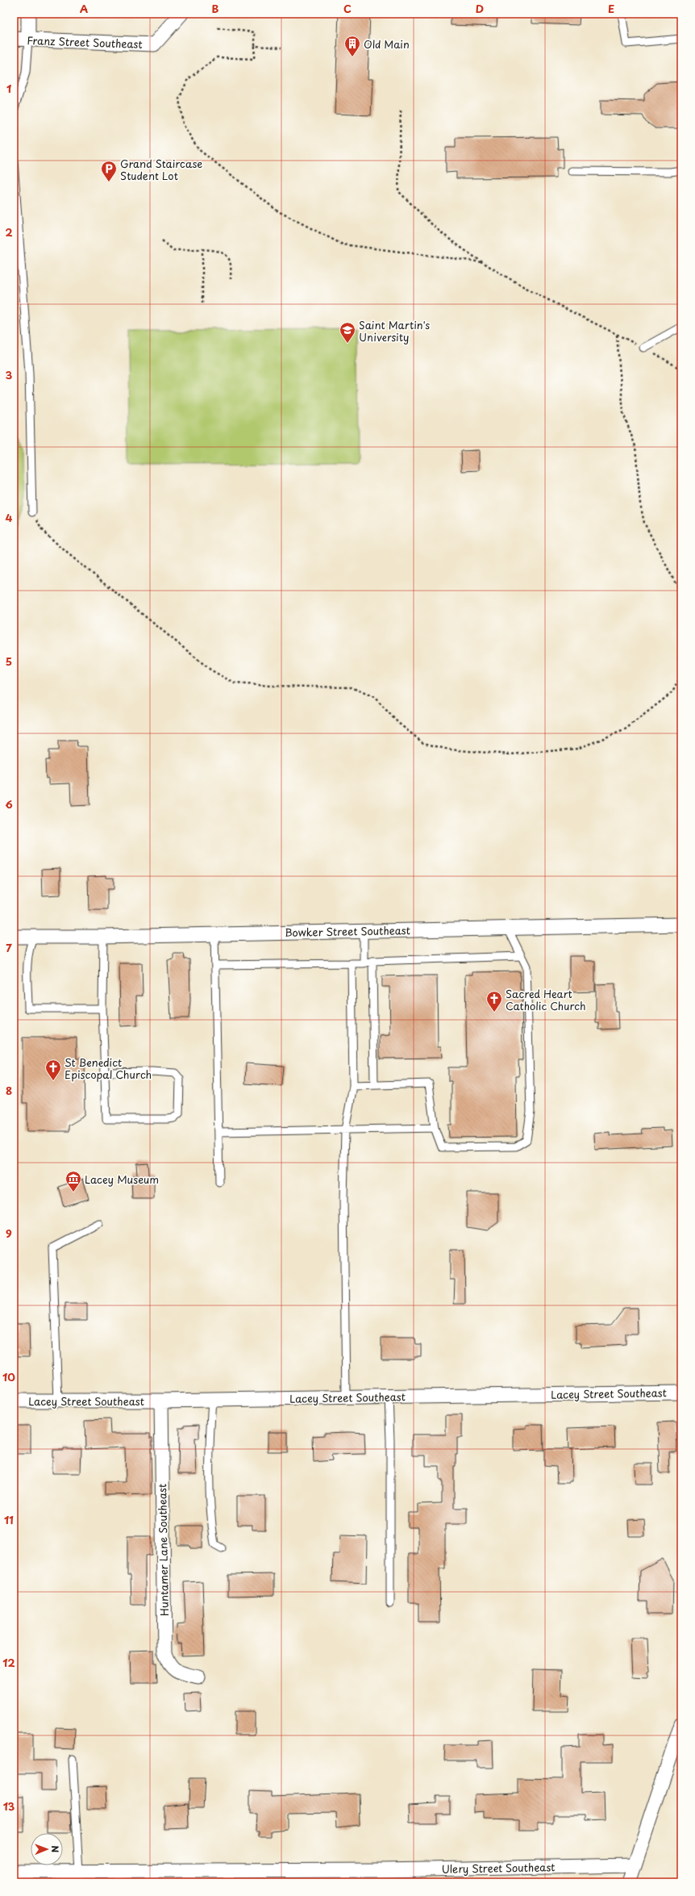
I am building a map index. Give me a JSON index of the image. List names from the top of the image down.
{
  "streets": {
    "street": [
      "Franz Street Southeast",
      "Bowker Street Southeast",
      "Lacey Street Southeast",
      "Huntamer Lane Southeast",
      "Ulery Street Southeast"
    ]
  },
  "crossings": [
    ["Lacey Street Southeast", "Huntamer Lane Southeast"]
  ],
  "places": {
    "building": ["Old Main"],
    "parking": ["Grand Staircase Student Lot"],
    "school or university": ["Saint Martin's University"],
    "church": ["Sacred Heart Catholic Church", "St Benedict Episcopal Church"],
    "museum": ["Lacey Museum"]
  },
  "north": "right",
  "grid": {
    "columns": [
      "A",
      "B",
      "C",
      "D",
      "E"
    ],
    "rows": [
      "1",
      "2",
      "3",
      "4",
      "5",
      "6",
      "7",
      "8",
      "9",
      "10",
      "11",
      "12",
      "13"
    ]
  }
}
